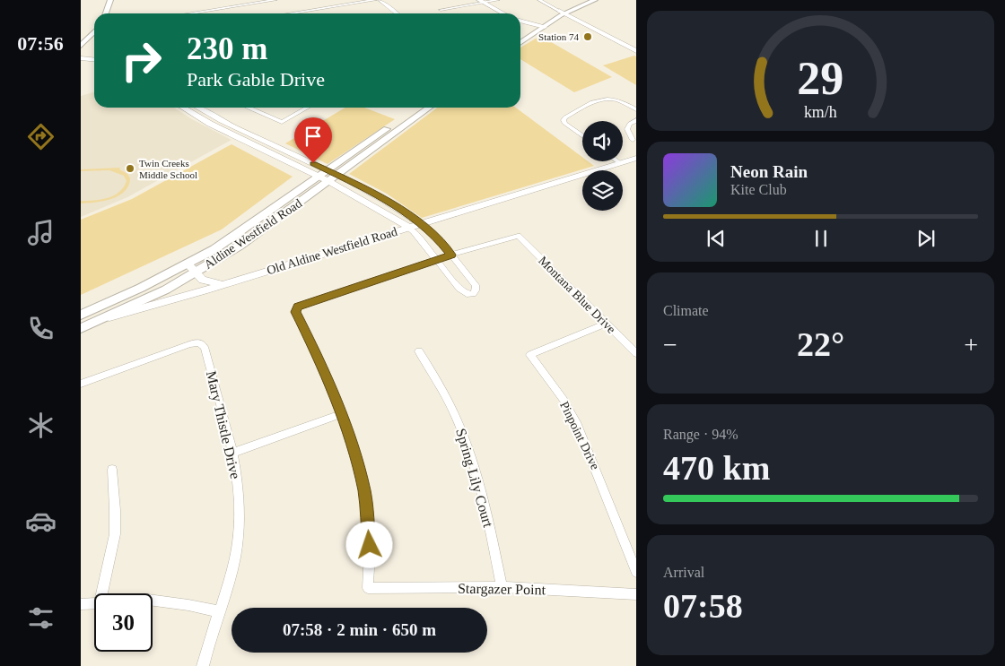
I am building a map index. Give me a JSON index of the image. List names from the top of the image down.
{
  "streets": {
    "main road": ["Aldine Westfield Road"],
    "street": [
      "Old Aldine Westfield Road",
      "Montana Blue Drive",
      "Mary Thistle Drive",
      "Pinpoint Drive",
      "Spring Lily Court",
      "Stargazer Point"
    ]
  },
  "crossings": [
    ["Aldine Westfield Road", "Old Aldine Westfield Road"],
    ["Montana Blue Drive", "Pinpoint Drive"],
    ["Spring Lily Court", "Stargazer Point"]
  ],
  "places": ["Station 74", "Twin Creeks Middle School"],
  "page": {
    "tabs": "07:56",
    "turn": ["230 m", "Park Gable Drive"],
    "song": ["Neon Rain", "Kite Club"],
    "tile": [
      "Climate",
      ["Range · 94%", "470 km"],
      ["Arrival", "07:58"]
    ],
    "heat": ["−", "22°", "+"],
    "limit": "30",
    "trip": "07:58 · 2 min · 650 m",
    "gauge": ["29", "km/h"]
  }
}
